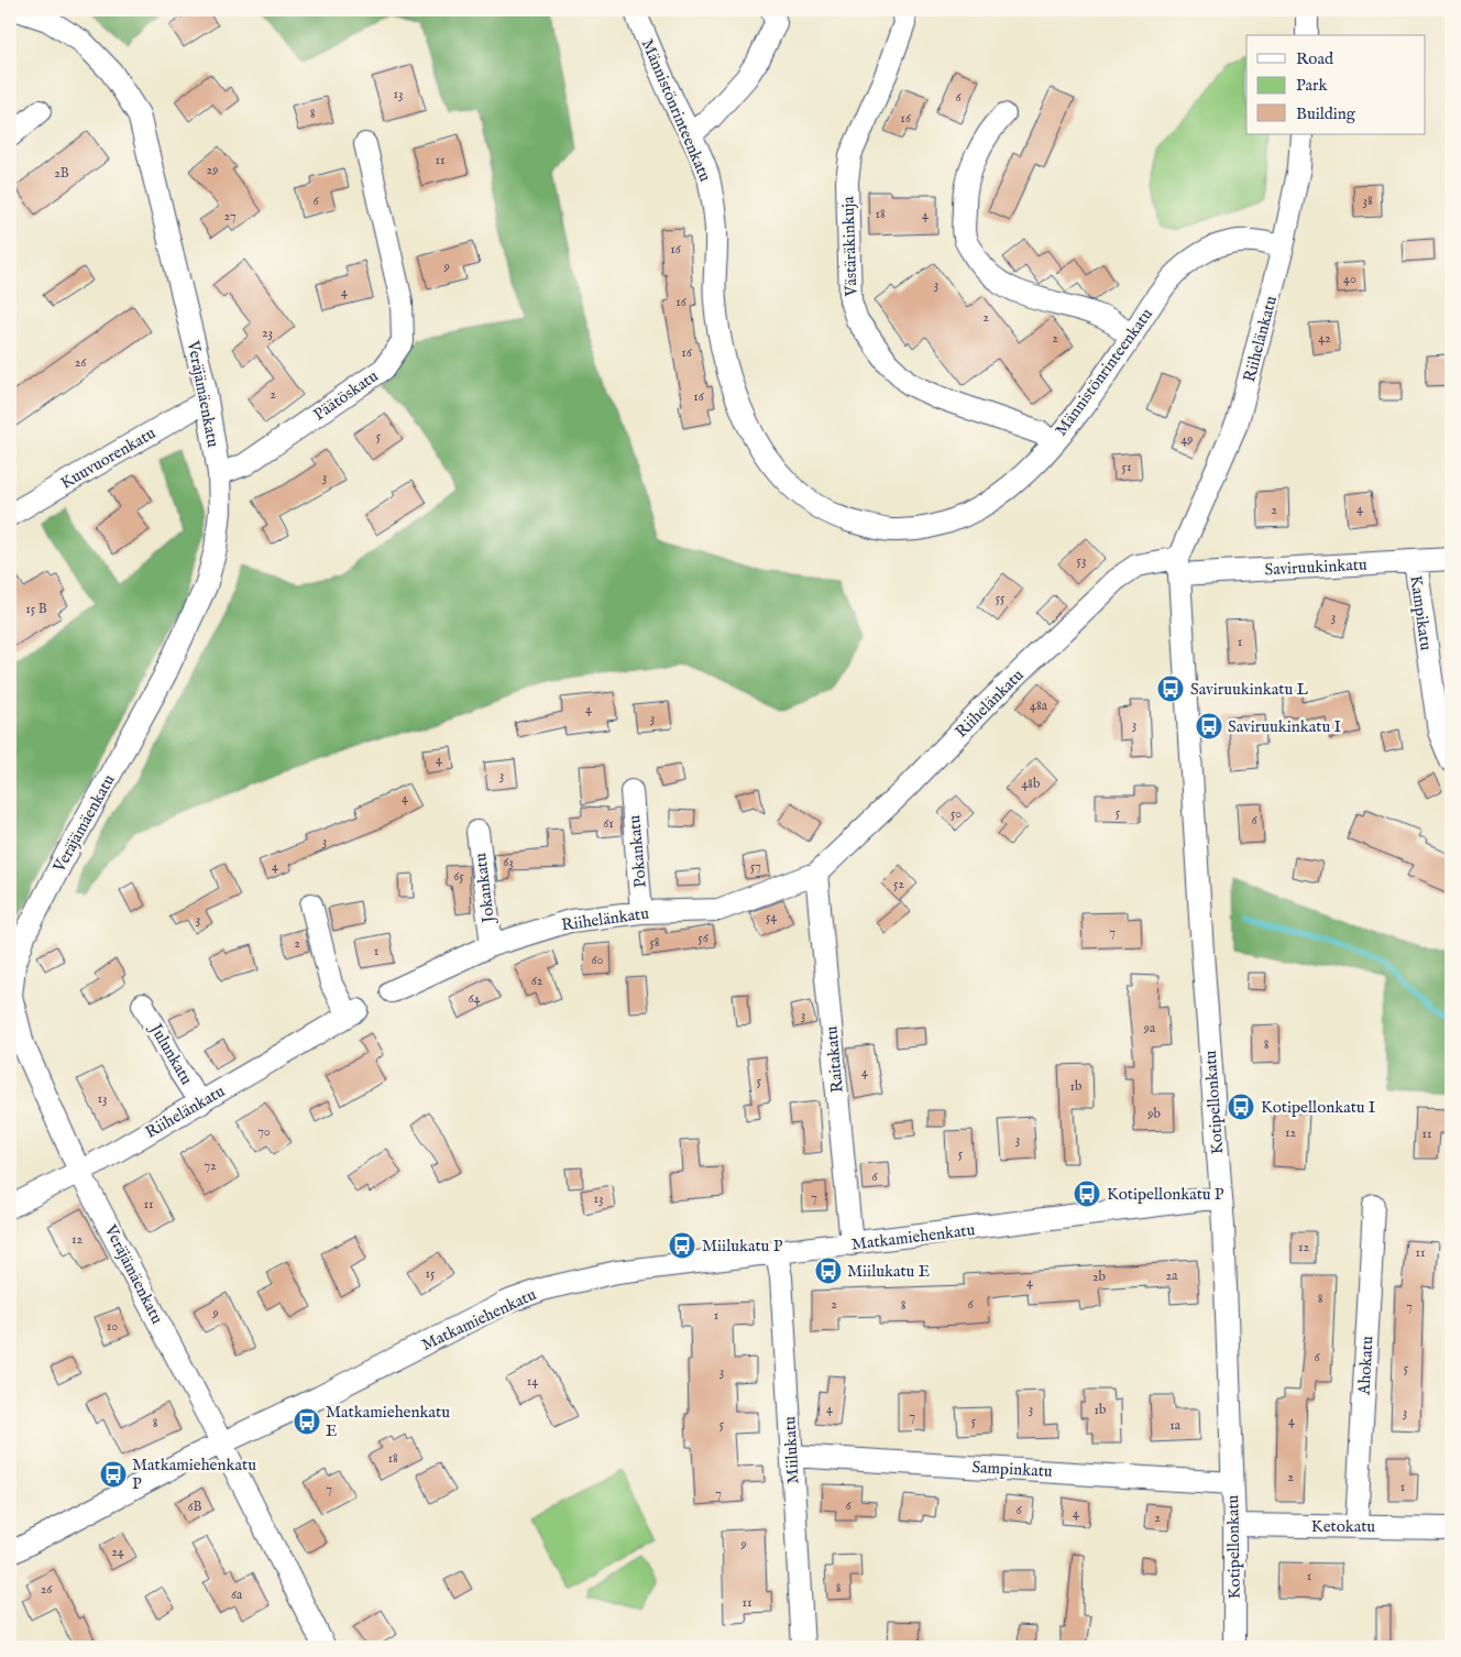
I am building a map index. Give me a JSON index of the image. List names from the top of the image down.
{
  "streets": {
    "street": [
      "Männistönrinteenkatu",
      "Västäräkinkuja",
      "Riihelänkatu",
      "Veräjämäenkatu",
      "Päätöskatu",
      "Kuuvuorenkatu",
      "Saviruukinkatu",
      "Kampikatu",
      "Pokankatu",
      "Jokankatu",
      "Julunkatu",
      "Raitakatu",
      "Kotipellonkatu",
      "Matkamiehenkatu",
      "Ahokatu",
      "Miilukatu",
      "Sampinkatu",
      "Ketokatu"
    ]
  },
  "crossings": [
    ["Männistönrinteenkatu", "Västäräkinkuja"],
    ["Männistönrinteenkatu", "Riihelänkatu"],
    ["Riihelänkatu", "Veräjämäenkatu"],
    ["Riihelänkatu", "Saviruukinkatu"],
    ["Riihelänkatu", "Pokankatu"],
    ["Riihelänkatu", "Jokankatu"],
    ["Riihelänkatu", "Julunkatu"],
    ["Riihelänkatu", "Raitakatu"],
    ["Riihelänkatu", "Kotipellonkatu"],
    ["Veräjämäenkatu", "Päätöskatu"],
    ["Veräjämäenkatu", "Kuuvuorenkatu"],
    ["Veräjämäenkatu", "Matkamiehenkatu"],
    ["Saviruukinkatu", "Kampikatu"],
    ["Saviruukinkatu", "Kotipellonkatu"],
    ["Raitakatu", "Matkamiehenkatu"],
    ["Kotipellonkatu", "Matkamiehenkatu"],
    ["Kotipellonkatu", "Sampinkatu"],
    ["Kotipellonkatu", "Ketokatu"],
    ["Matkamiehenkatu", "Miilukatu"],
    ["Ahokatu", "Ketokatu"],
    ["Miilukatu", "Sampinkatu"]
  ],
  "places": {
    "bus stop": [
      "Saviruukinkatu L",
      "Saviruukinkatu I",
      "Kotipellonkatu I",
      "Kotipellonkatu P",
      "Miilukatu P",
      "Miilukatu E",
      "Matkamiehenkatu E",
      "Matkamiehenkatu P"
    ]
  },
  "house_numbers": [
    "13",
    "6",
    "8",
    "16",
    "11",
    "29",
    "2B",
    "6",
    "38",
    "18",
    "4",
    "27",
    "16",
    "9",
    "40",
    "3",
    "4",
    "16",
    "2",
    "23",
    "2",
    "42",
    "16",
    "26",
    "2",
    "16",
    "5",
    "49",
    "51",
    "3",
    "4",
    "2",
    "53",
    "55",
    "15 B",
    "3",
    "1",
    "48a",
    "4",
    "3",
    "3",
    "4",
    "3",
    "48b",
    "4",
    "5",
    "50",
    "6",
    "61",
    "3",
    "63",
    "4",
    "57",
    "65",
    "52",
    "54",
    "3",
    "7",
    "56",
    "58",
    "2",
    "1",
    "60",
    "62",
    "64",
    "3",
    "9a",
    "8",
    "4",
    "5",
    "1b",
    "13",
    "9b",
    "70",
    "12",
    "11",
    "3",
    "5",
    "72",
    "6",
    "7",
    "13",
    "11",
    "12",
    "12",
    "11",
    "15",
    "2a",
    "2b",
    "4",
    "8",
    "2",
    "6",
    "8",
    "7",
    "9",
    "1",
    "10",
    "6",
    "5",
    "3",
    "14",
    "4",
    "3",
    "1b",
    "3",
    "7",
    "5",
    "4",
    "8",
    "5",
    "1a",
    "18",
    "2",
    "1",
    "7",
    "7",
    "6",
    "6B",
    "6",
    "4",
    "2",
    "9",
    "24",
    "1",
    "8",
    "26",
    "6a",
    "11"
  ],
  "legend": ["Road", "Park", "Building"]
}
